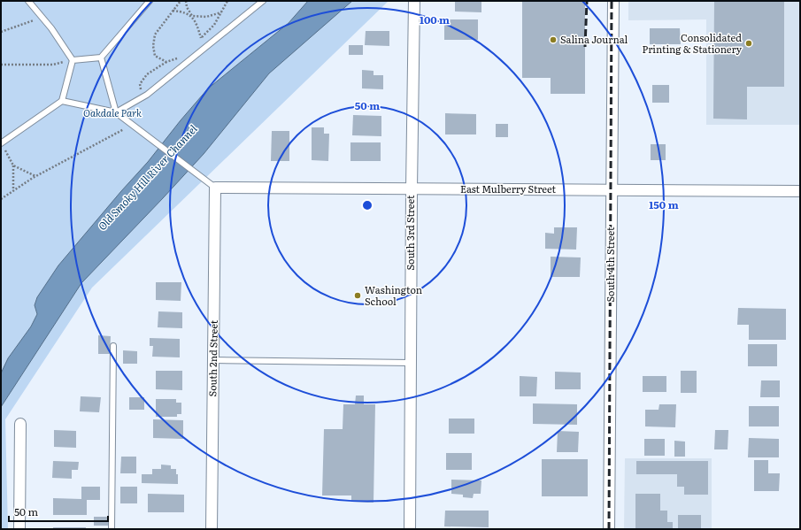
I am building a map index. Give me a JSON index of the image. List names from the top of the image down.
{
  "streets": {
    "street": [
      "East Mulberry Street",
      "South 3rd Street",
      "South 4th Street",
      "South 2nd Street"
    ]
  },
  "crossings": [
    ["East Mulberry Street", "South 3rd Street"],
    ["East Mulberry Street", "South 4th Street"],
    ["East Mulberry Street", "South 2nd Street"]
  ],
  "water": ["Old Smoky Hill River Channel"],
  "parks": ["Oakdale Park"],
  "places": ["Salina Journal", "Consolidated Printing & Stationery", "Washington School"],
  "scale_bar": "50 m",
  "rings": ["100 m", "50 m", "150 m"]
}
